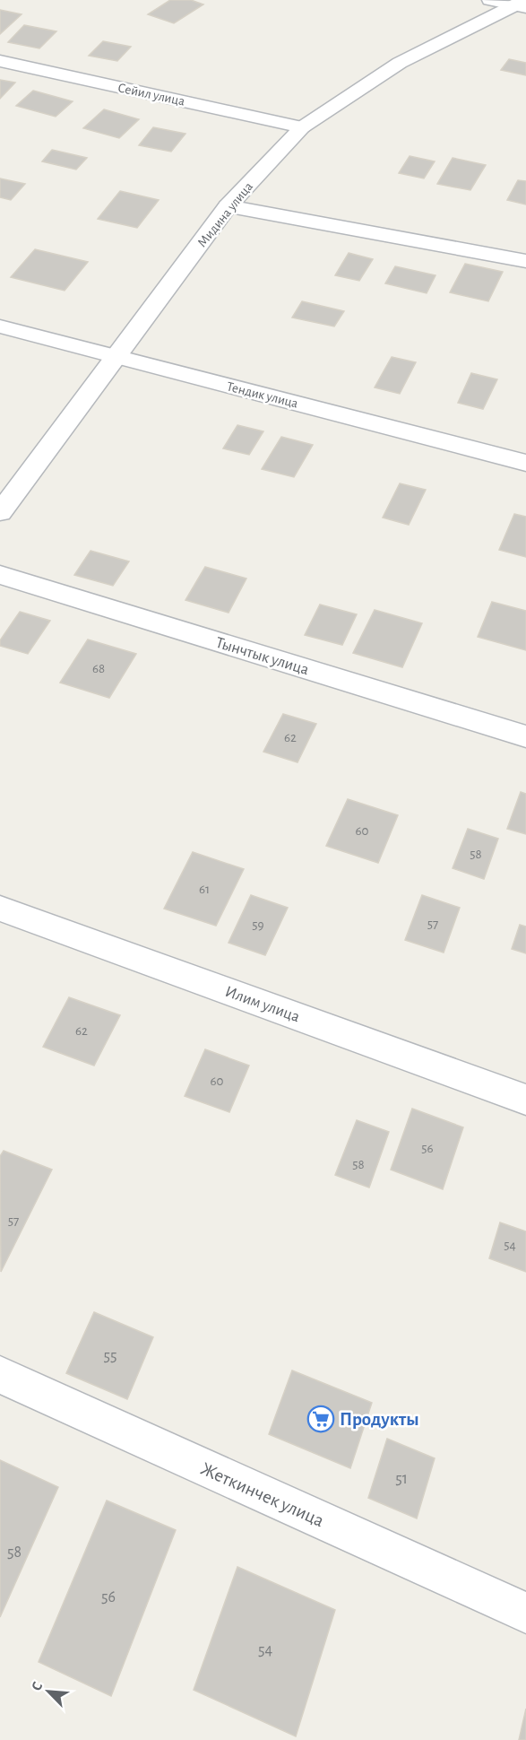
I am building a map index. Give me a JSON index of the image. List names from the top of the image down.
{
  "streets": {
    "street": [
      "Сейил улица",
      "Мидина улица",
      "Тендик улица",
      "Тынчтык улица",
      "Илим улица",
      "Жеткинчек улица"
    ]
  },
  "crossings": [
    ["Сейил улица", "Мидина улица"],
    ["Мидина улица", "Тендик улица"]
  ],
  "places": {
    "supermarket": ["Продукты"]
  },
  "house_numbers": [
    "68",
    "62",
    "60",
    "58",
    "61",
    "57",
    "59",
    "62",
    "60",
    "56",
    "58",
    "57",
    "54",
    "55",
    "51",
    "58",
    "56",
    "54"
  ],
  "north": "top left"
}
